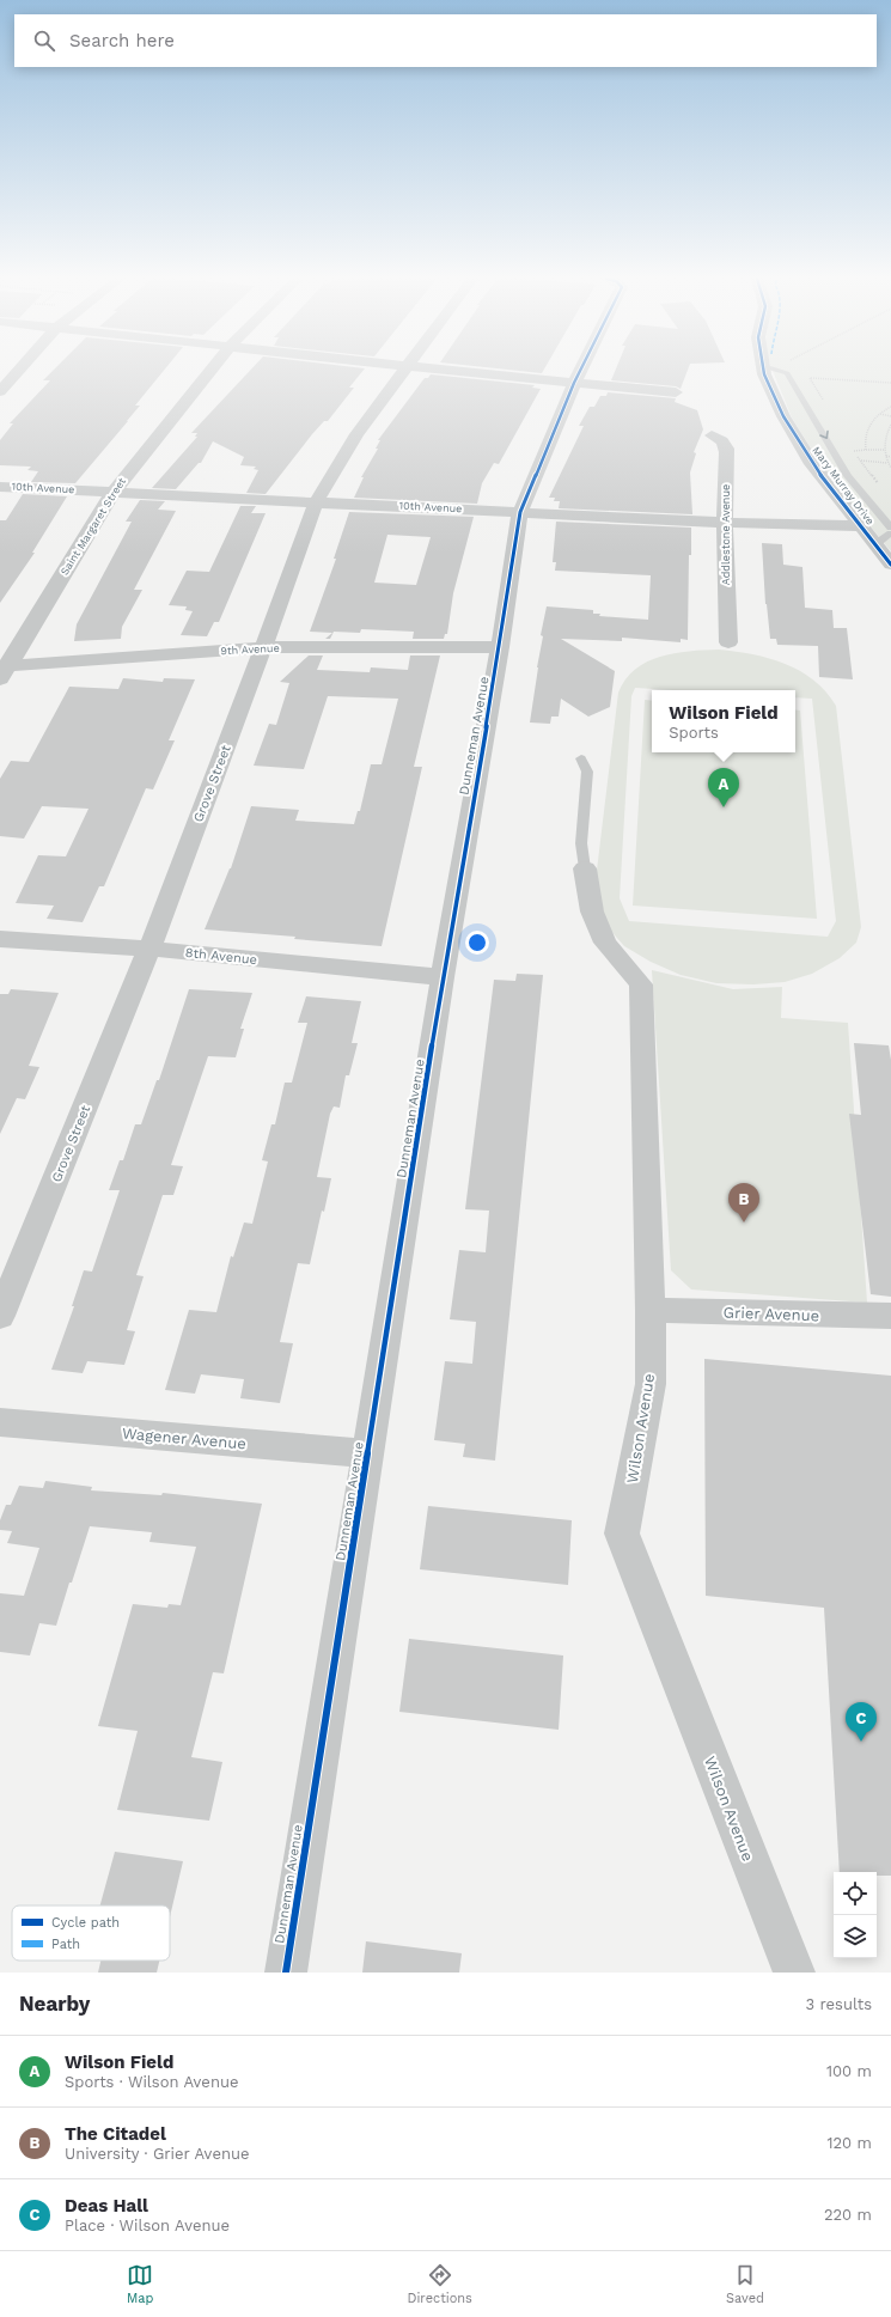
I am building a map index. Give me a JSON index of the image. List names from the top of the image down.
{
  "streets": {
    "street": [
      "Mary Murray Drive",
      "10th Avenue",
      "Saint Margaret Street",
      "Addlestone Avenue",
      "9th Avenue",
      "Dunneman Avenue",
      "Grove Street",
      "8th Avenue",
      "Grier Avenue",
      "Wilson Avenue",
      "Wagener Avenue"
    ]
  },
  "crossings": [
    ["Mary Murray Drive", "10th Avenue"],
    ["10th Avenue", "Saint Margaret Street"],
    ["10th Avenue", "Addlestone Avenue"],
    ["10th Avenue", "Dunneman Avenue"],
    ["10th Avenue", "Grove Street"],
    ["Saint Margaret Street", "9th Avenue"],
    ["9th Avenue", "Dunneman Avenue"],
    ["9th Avenue", "Grove Street"],
    ["Dunneman Avenue", "8th Avenue"],
    ["Dunneman Avenue", "Wagener Avenue"],
    ["Grove Street", "8th Avenue"],
    ["Grier Avenue", "Wilson Avenue"]
  ],
  "legend": ["Cycle path", "Path"],
  "page": {
    "search": "Search here",
    "popup": ["Wilson Field", "Sports"],
    "pins": ["A", "B", "C"],
    "heading": ["Nearby", "3 results"],
    "list": [
      {
        "mark": "A",
        "name": "Wilson Field",
        "note": "Sports · Wilson Avenue",
        "value": "100 m"
      },
      {
        "mark": "B",
        "name": "The Citadel",
        "note": "University · Grier Avenue",
        "value": "120 m"
      },
      {
        "mark": "C",
        "name": "Deas Hall",
        "note": "Place · Wilson Avenue",
        "value": "220 m"
      }
    ],
    "nav": ["Map", "Directions", "Saved"]
  }
}
